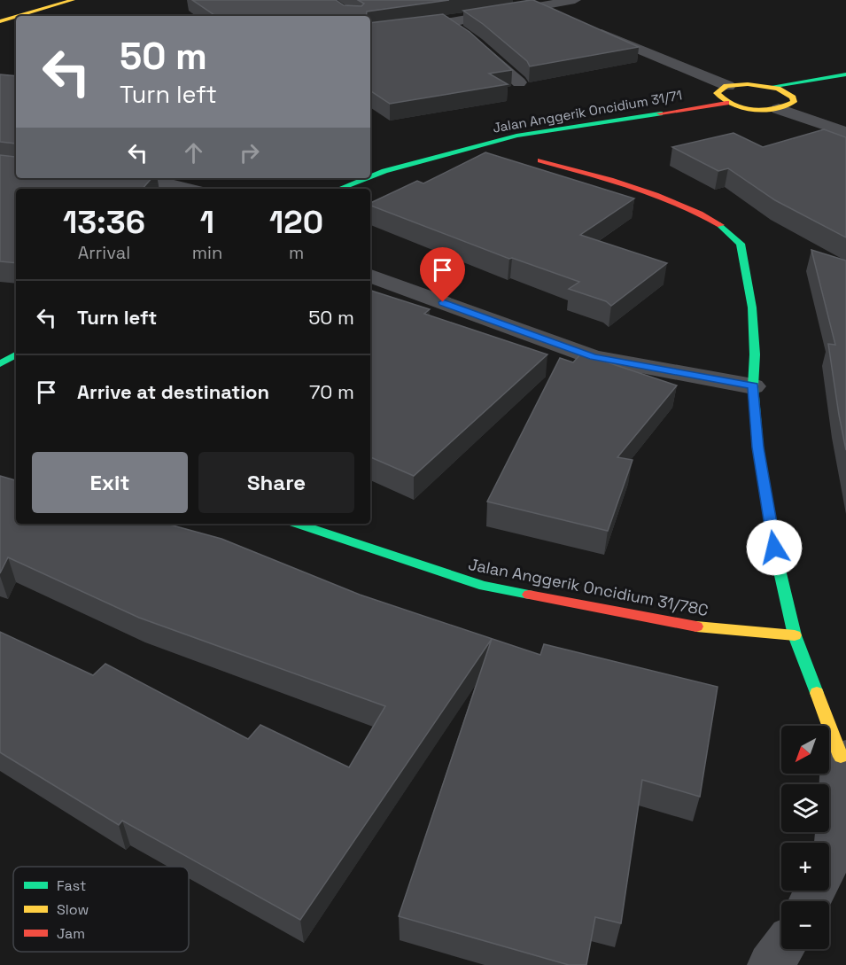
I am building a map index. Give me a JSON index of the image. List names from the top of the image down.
{
  "streets": {
    "street": ["Jalan Anggerik Oncidium 31/71", "Jalan Anggerik Oncidium 31/78C"]
  },
  "legend": ["Fast", "Slow", "Jam"],
  "north": "bottom left",
  "page": {
    "turn": ["50 m", "Turn left"],
    "eta": [
      "13:36",
      "Arrival",
      "1",
      "min",
      "120",
      "m"
    ],
    "list": [
      {
        "name": "Turn left",
        "value": "50 m"
      },
      {
        "name": "Arrive at destination",
        "value": "70 m"
      }
    ],
    "buttons": ["Exit", "Share"],
    "map_buttons": ["+", "−"]
  }
}
